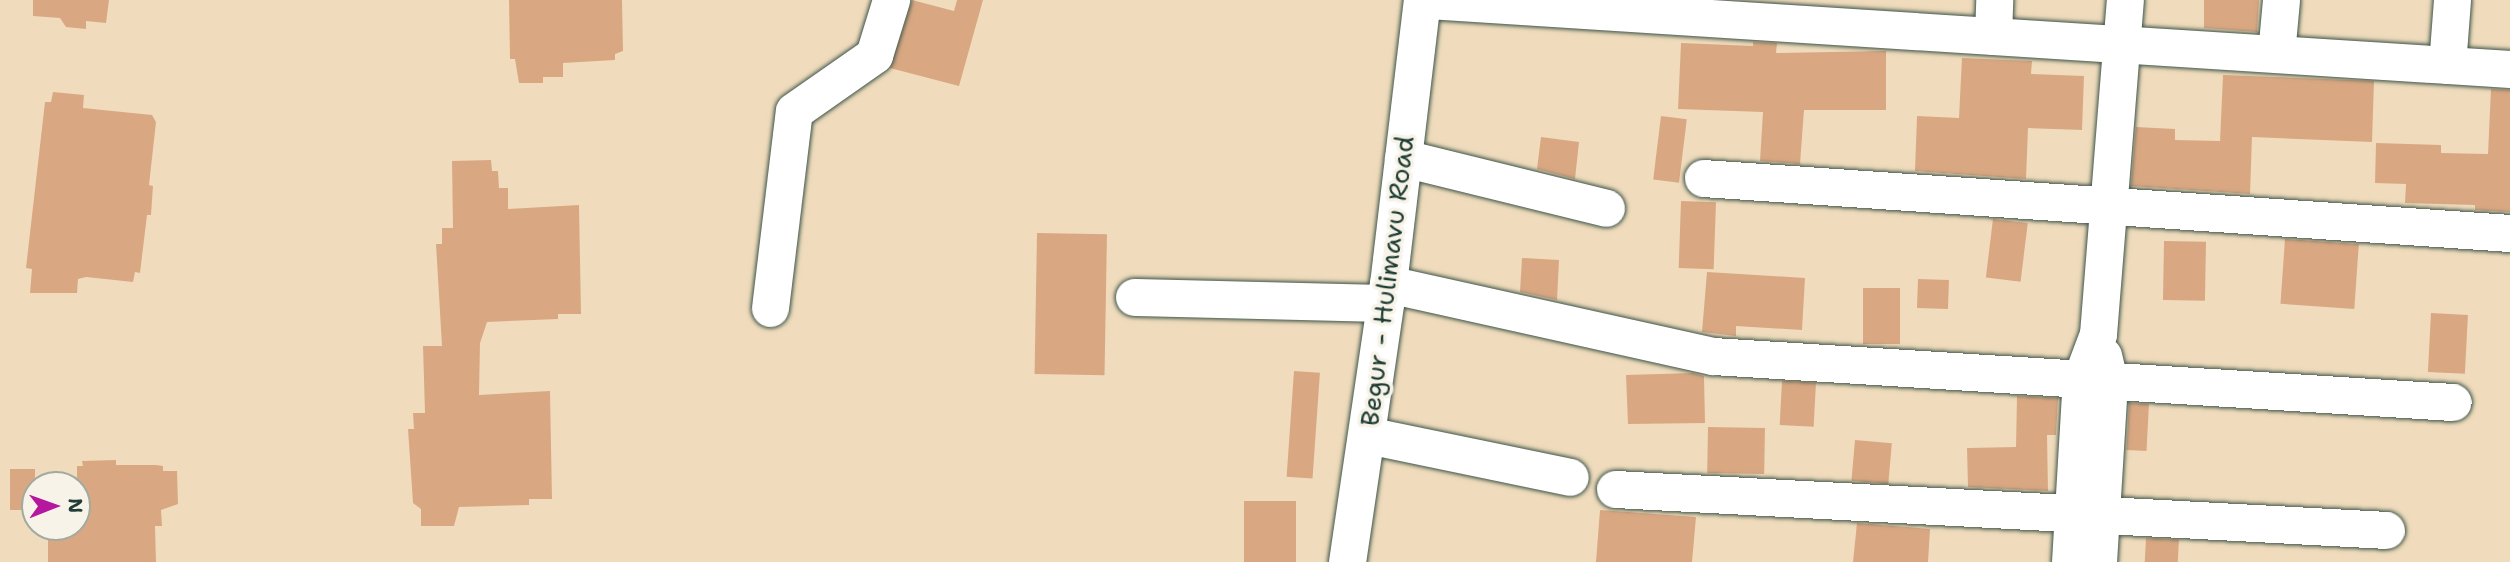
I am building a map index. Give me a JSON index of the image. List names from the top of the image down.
{
  "streets": {
    "street": ["Begur - Hulimavu Road"]
  },
  "north": "right"
}
